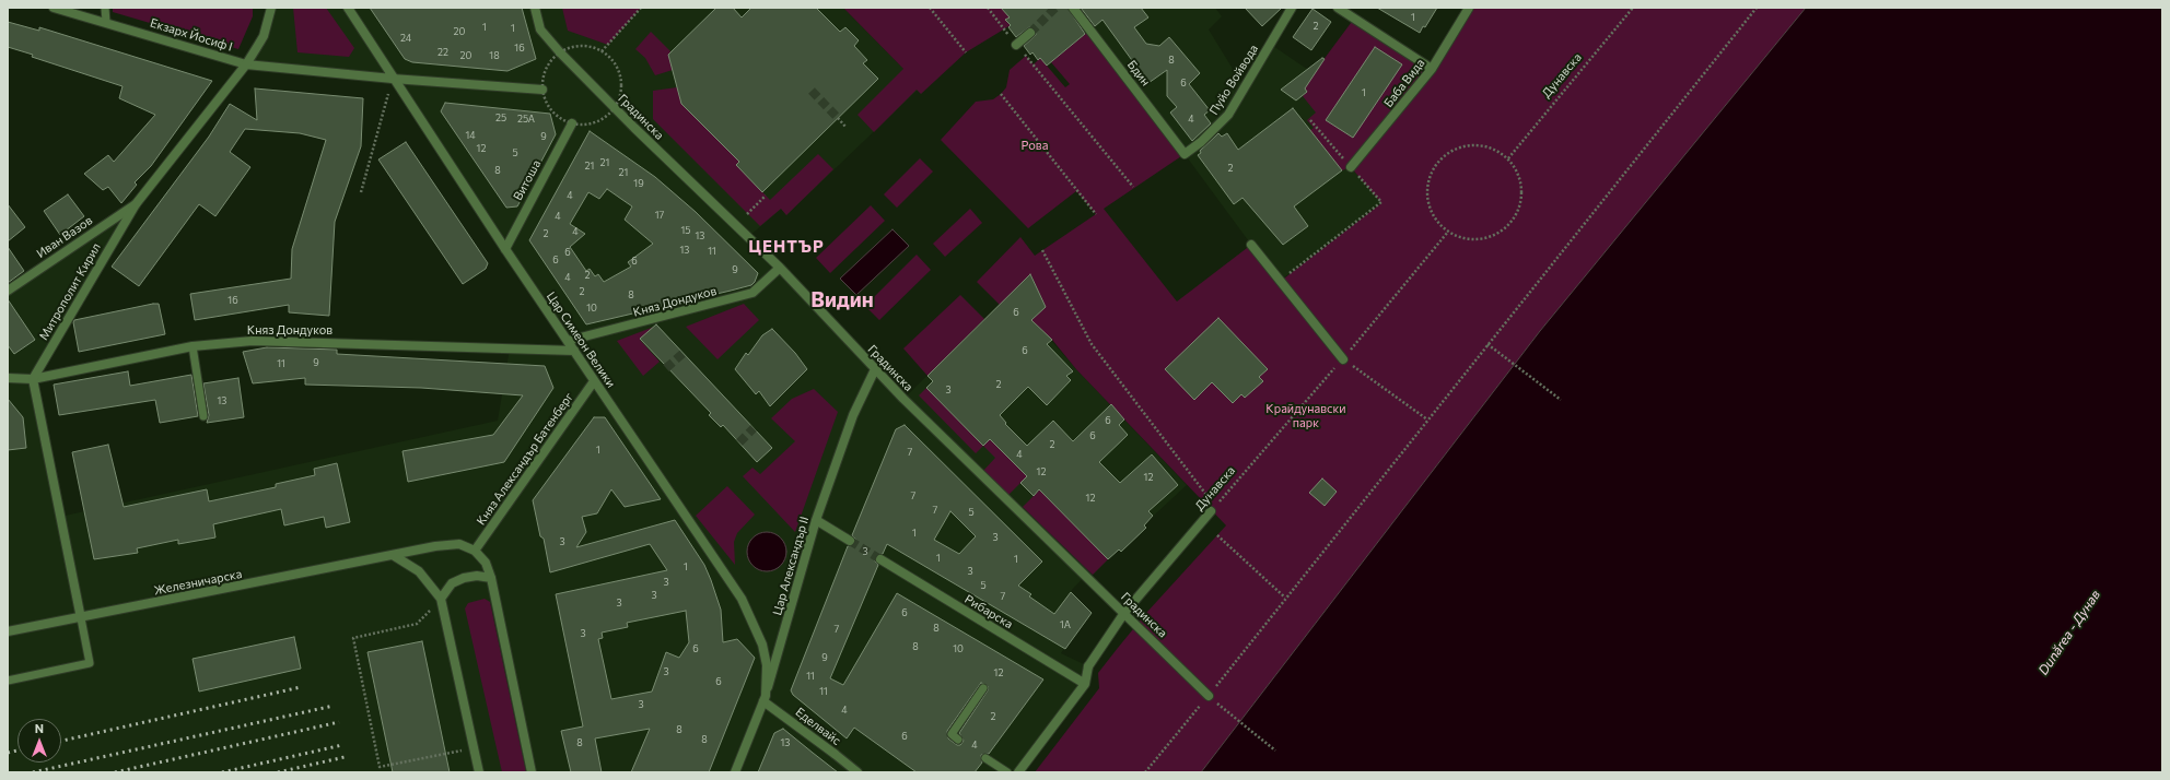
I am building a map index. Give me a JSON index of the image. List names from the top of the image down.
{
  "streets": {
    "street": [
      "Екзарх Йосиф I",
      "Бдин",
      "Дунавска",
      "Пуйо Войвода",
      "Баба Вида",
      "Градинска",
      "Витоша",
      "Иван Вазов",
      "Митрополит Кирил",
      "Княз Дондуков",
      "Цар Симеон Велики",
      "Княз Александър Батенберг",
      "Цар Александър II",
      "Железничарска",
      "Рибарска",
      "Еделвайс"
    ]
  },
  "crossings": [
    ["Екзарх Йосиф I", "Митрополит Кирил"],
    ["Екзарх Йосиф I", "Цар Симеон Велики"],
    ["Бдин", "Пуйо Войвода"],
    ["Дунавска", "Градинска"],
    ["Дунавска", "Рибарска"],
    ["Градинска", "Княз Дондуков"],
    ["Градинска", "Цар Александър II"],
    ["Витоша", "Цар Симеон Велики"],
    ["Иван Вазов", "Митрополит Кирил"],
    ["Митрополит Кирил", "Княз Дондуков"],
    ["Княз Дондуков", "Цар Симеон Велики"],
    ["Цар Симеон Велики", "Княз Александър Батенберг"],
    ["Цар Симеон Велики", "Цар Александър II"],
    ["Цар Симеон Велики", "Еделвайс"],
    ["Цар Александър II", "Еделвайс"]
  ],
  "districts": ["ЦЕНТЪР", "Видин"],
  "water": ["Dunărea - Дунав"],
  "parks": ["Рова", "Крайдунавски парк"],
  "house_numbers": [
    "1",
    "2",
    "1",
    "1",
    "20",
    "24",
    "16",
    "22",
    "20",
    "18",
    "8",
    "6",
    "1",
    "25",
    "25А",
    "4",
    "14",
    "9",
    "12",
    "5",
    "21",
    "21",
    "2",
    "8",
    "21",
    "19",
    "4",
    "17",
    "4",
    "15",
    "4",
    "2",
    "13",
    "13",
    "11",
    "6",
    "6",
    "6",
    "9",
    "2",
    "4",
    "2",
    "8",
    "16",
    "10",
    "6",
    "6",
    "9",
    "11",
    "2",
    "3",
    "13",
    "6",
    "6",
    "2",
    "1",
    "7",
    "4",
    "12",
    "12",
    "7",
    "12",
    "7",
    "5",
    "1",
    "3",
    "3",
    "3",
    "1",
    "1",
    "1",
    "3",
    "3",
    "5",
    "3",
    "7",
    "3",
    "6",
    "1А",
    "8",
    "7",
    "3",
    "8",
    "6",
    "10",
    "9",
    "3",
    "12",
    "11",
    "6",
    "11",
    "3",
    "4",
    "2",
    "8",
    "6",
    "8",
    "8",
    "13",
    "4"
  ],
  "north": "top"
}
